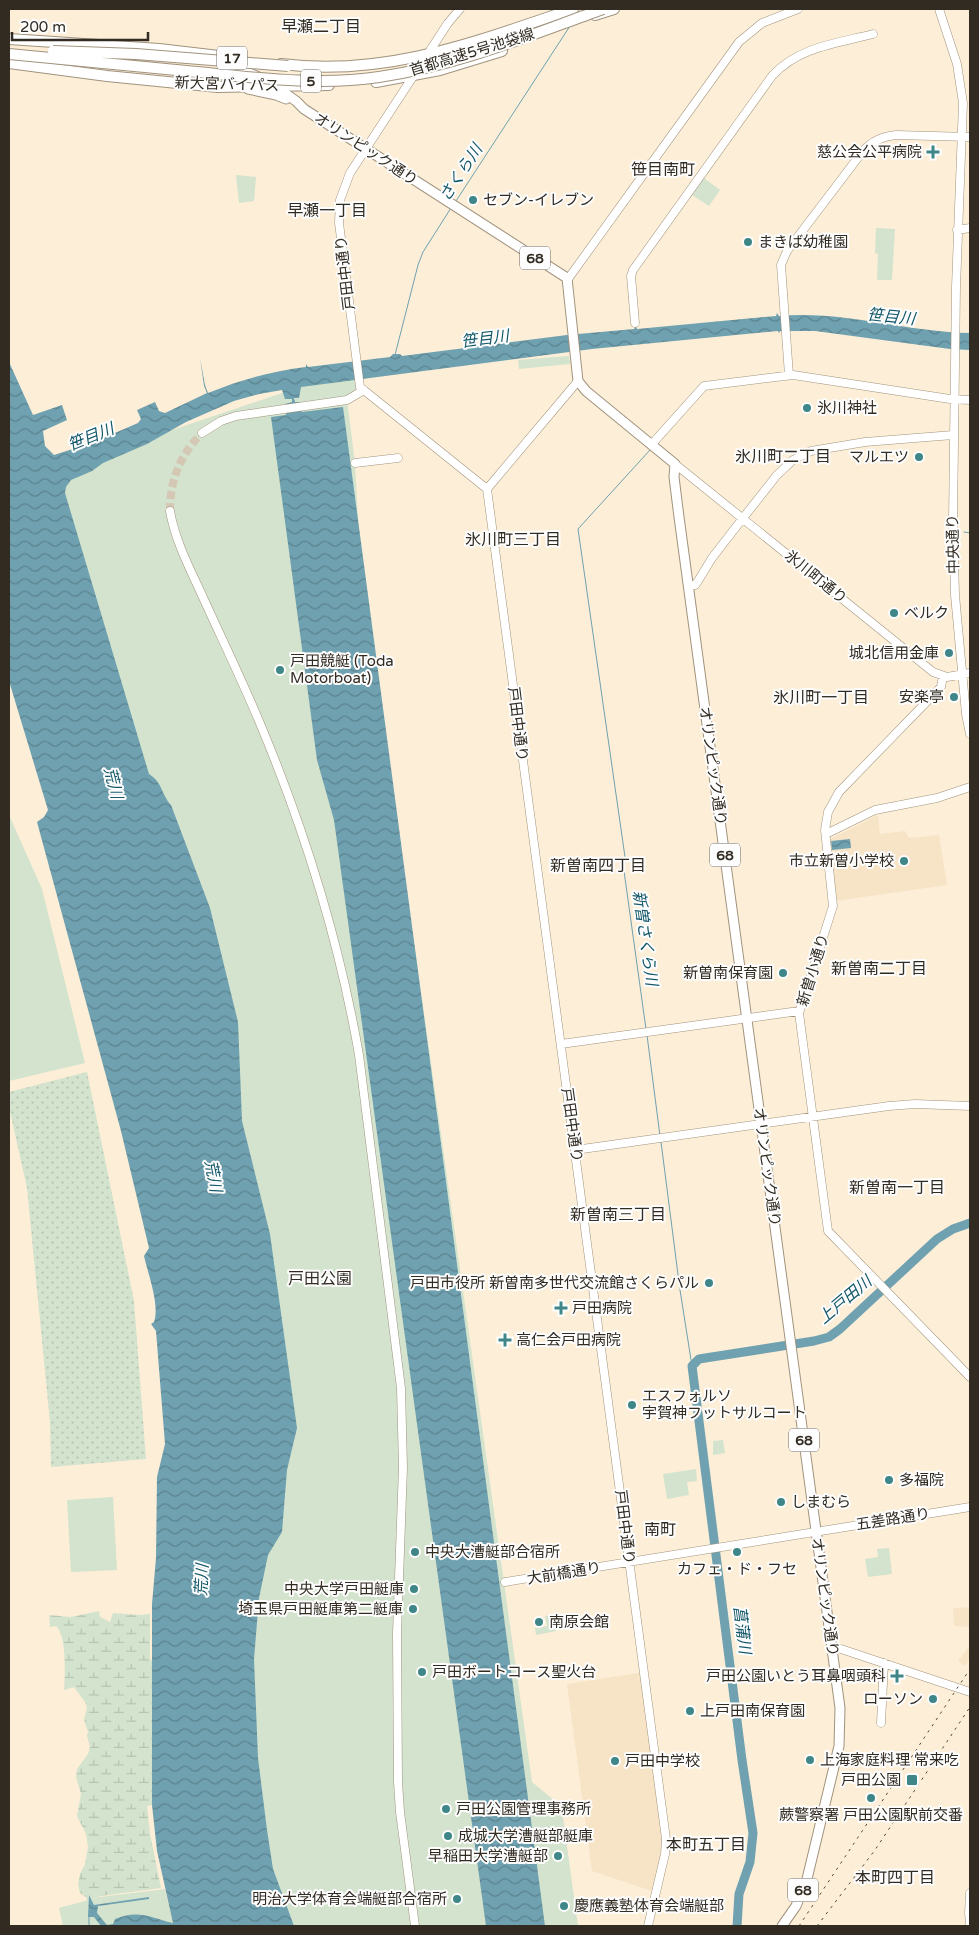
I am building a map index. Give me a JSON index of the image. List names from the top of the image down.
{
  "streets": {
    "highway": [
      "首都高速5号池袋線",
      "17",
      "5",
      "新大宮バイパス"
    ],
    "main road": ["オリンピック通り", "68"],
    "street": [
      "戸田中通り",
      "中央通り",
      "氷川町通り",
      "新曽小通り",
      "五差路通り",
      "大前橋通り"
    ]
  },
  "crossings": [
    ["新大宮バイパス", "オリンピック通り"],
    ["新大宮バイパス", "68"],
    ["新大宮バイパス", "戸田中通り"],
    ["オリンピック通り", "68"],
    ["オリンピック通り", "戸田中通り"],
    ["オリンピック通り", "氷川町通り"],
    ["オリンピック通り", "五差路通り"],
    ["オリンピック通り", "大前橋通り"],
    ["戸田中通り", "大前橋通り"],
    ["氷川町通り", "新曽小通り"],
    ["五差路通り", "大前橋通り"]
  ],
  "districts": [
    "早瀬二丁目",
    "笹目南町",
    "早瀬一丁目",
    "氷川町二丁目",
    "氷川町三丁目",
    "氷川町一丁目",
    "新曽南四丁目",
    "新曽南二丁目",
    "新曽南一丁目",
    "新曽南三丁目",
    "戸田公園",
    "南町",
    "本町五丁目",
    "本町四丁目"
  ],
  "water": [
    "さくら川",
    "笹目川",
    "荒川",
    "新曽さくら川",
    "上戸田川",
    "菖蒲川"
  ],
  "places": {
    "health": [
      "慈公会公平病院",
      "戸田病院",
      "高仁会戸田病院",
      "戸田公園いとう耳鼻咽頭科"
    ],
    "other": [
      "セブン-イレブン",
      "まきば幼稚園",
      "氷川神社",
      "マルエツ",
      "ベルク",
      "城北信用金庫",
      "戸田競艇 (Toda Motorboat)",
      "安楽亭",
      "市立新曽小学校",
      "新曽南保育園",
      "戸田市役所 新曽南多世代交流館さくらパル",
      "エスフォルソ 宇賀神フットサルコート",
      "多福院",
      "しまむら",
      "中央大漕艇部合宿所",
      "カフェ・ド・フセ",
      "中央大学戸田艇庫",
      "埼玉県戸田艇庫第二艇庫",
      "南原会館",
      "戸田ボートコース聖火台",
      "ローソン",
      "上戸田南保育園",
      "上海家庭料理 常来吃",
      "戸田中学校",
      "蕨警察署 戸田公園駅前交番",
      "戸田公園管理事務所",
      "成城大学漕艇部艇庫",
      "早稲田大学漕艇部",
      "明治大学体育会端艇部合宿所",
      "慶應義塾体育会端艇部"
    ],
    "transit": ["戸田公園"]
  },
  "scale_bar": "200 m"
}
